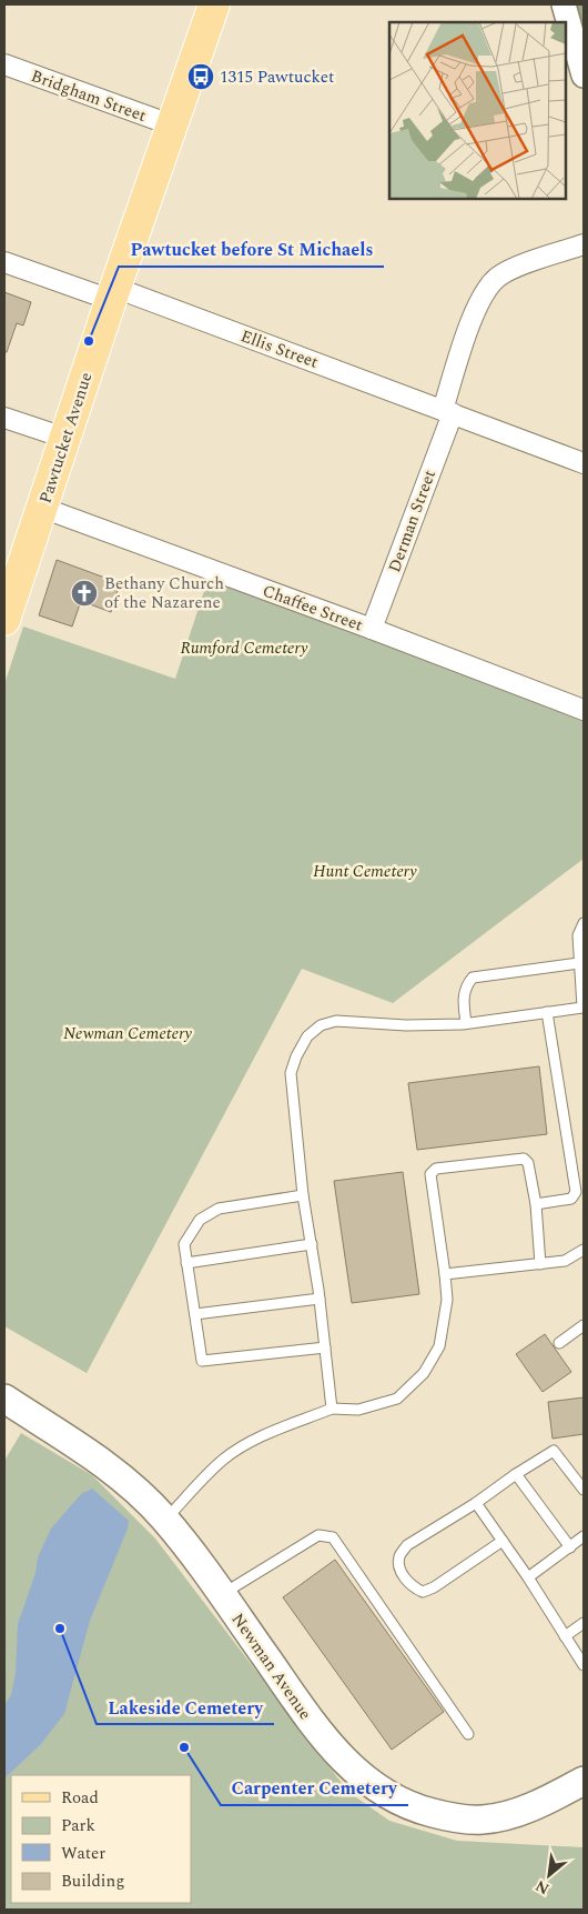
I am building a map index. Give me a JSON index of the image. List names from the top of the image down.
{
  "streets": {
    "main road": ["Pawtucket Avenue", "Newman Avenue"],
    "street": [
      "Bridgham Street",
      "Ellis Street",
      "Derman Street",
      "Chaffee Street"
    ]
  },
  "crossings": [
    ["Bridgham Street", "Pawtucket Avenue"],
    ["Ellis Street", "Pawtucket Avenue"],
    ["Ellis Street", "Derman Street"],
    ["Pawtucket Avenue", "Chaffee Street"],
    ["Derman Street", "Chaffee Street"]
  ],
  "parks": ["Rumford Cemetery", "Hunt Cemetery", "Newman Cemetery"],
  "places": {
    "bus stop": ["1315 Pawtucket"],
    "other": ["Pawtucket before St Michaels", "Lakeside Cemetery", "Carpenter Cemetery"],
    "church": ["Bethany Church of the Nazarene"]
  },
  "legend": [
    "Road",
    "Park",
    "Water",
    "Building"
  ],
  "north": "bottom left"
}
